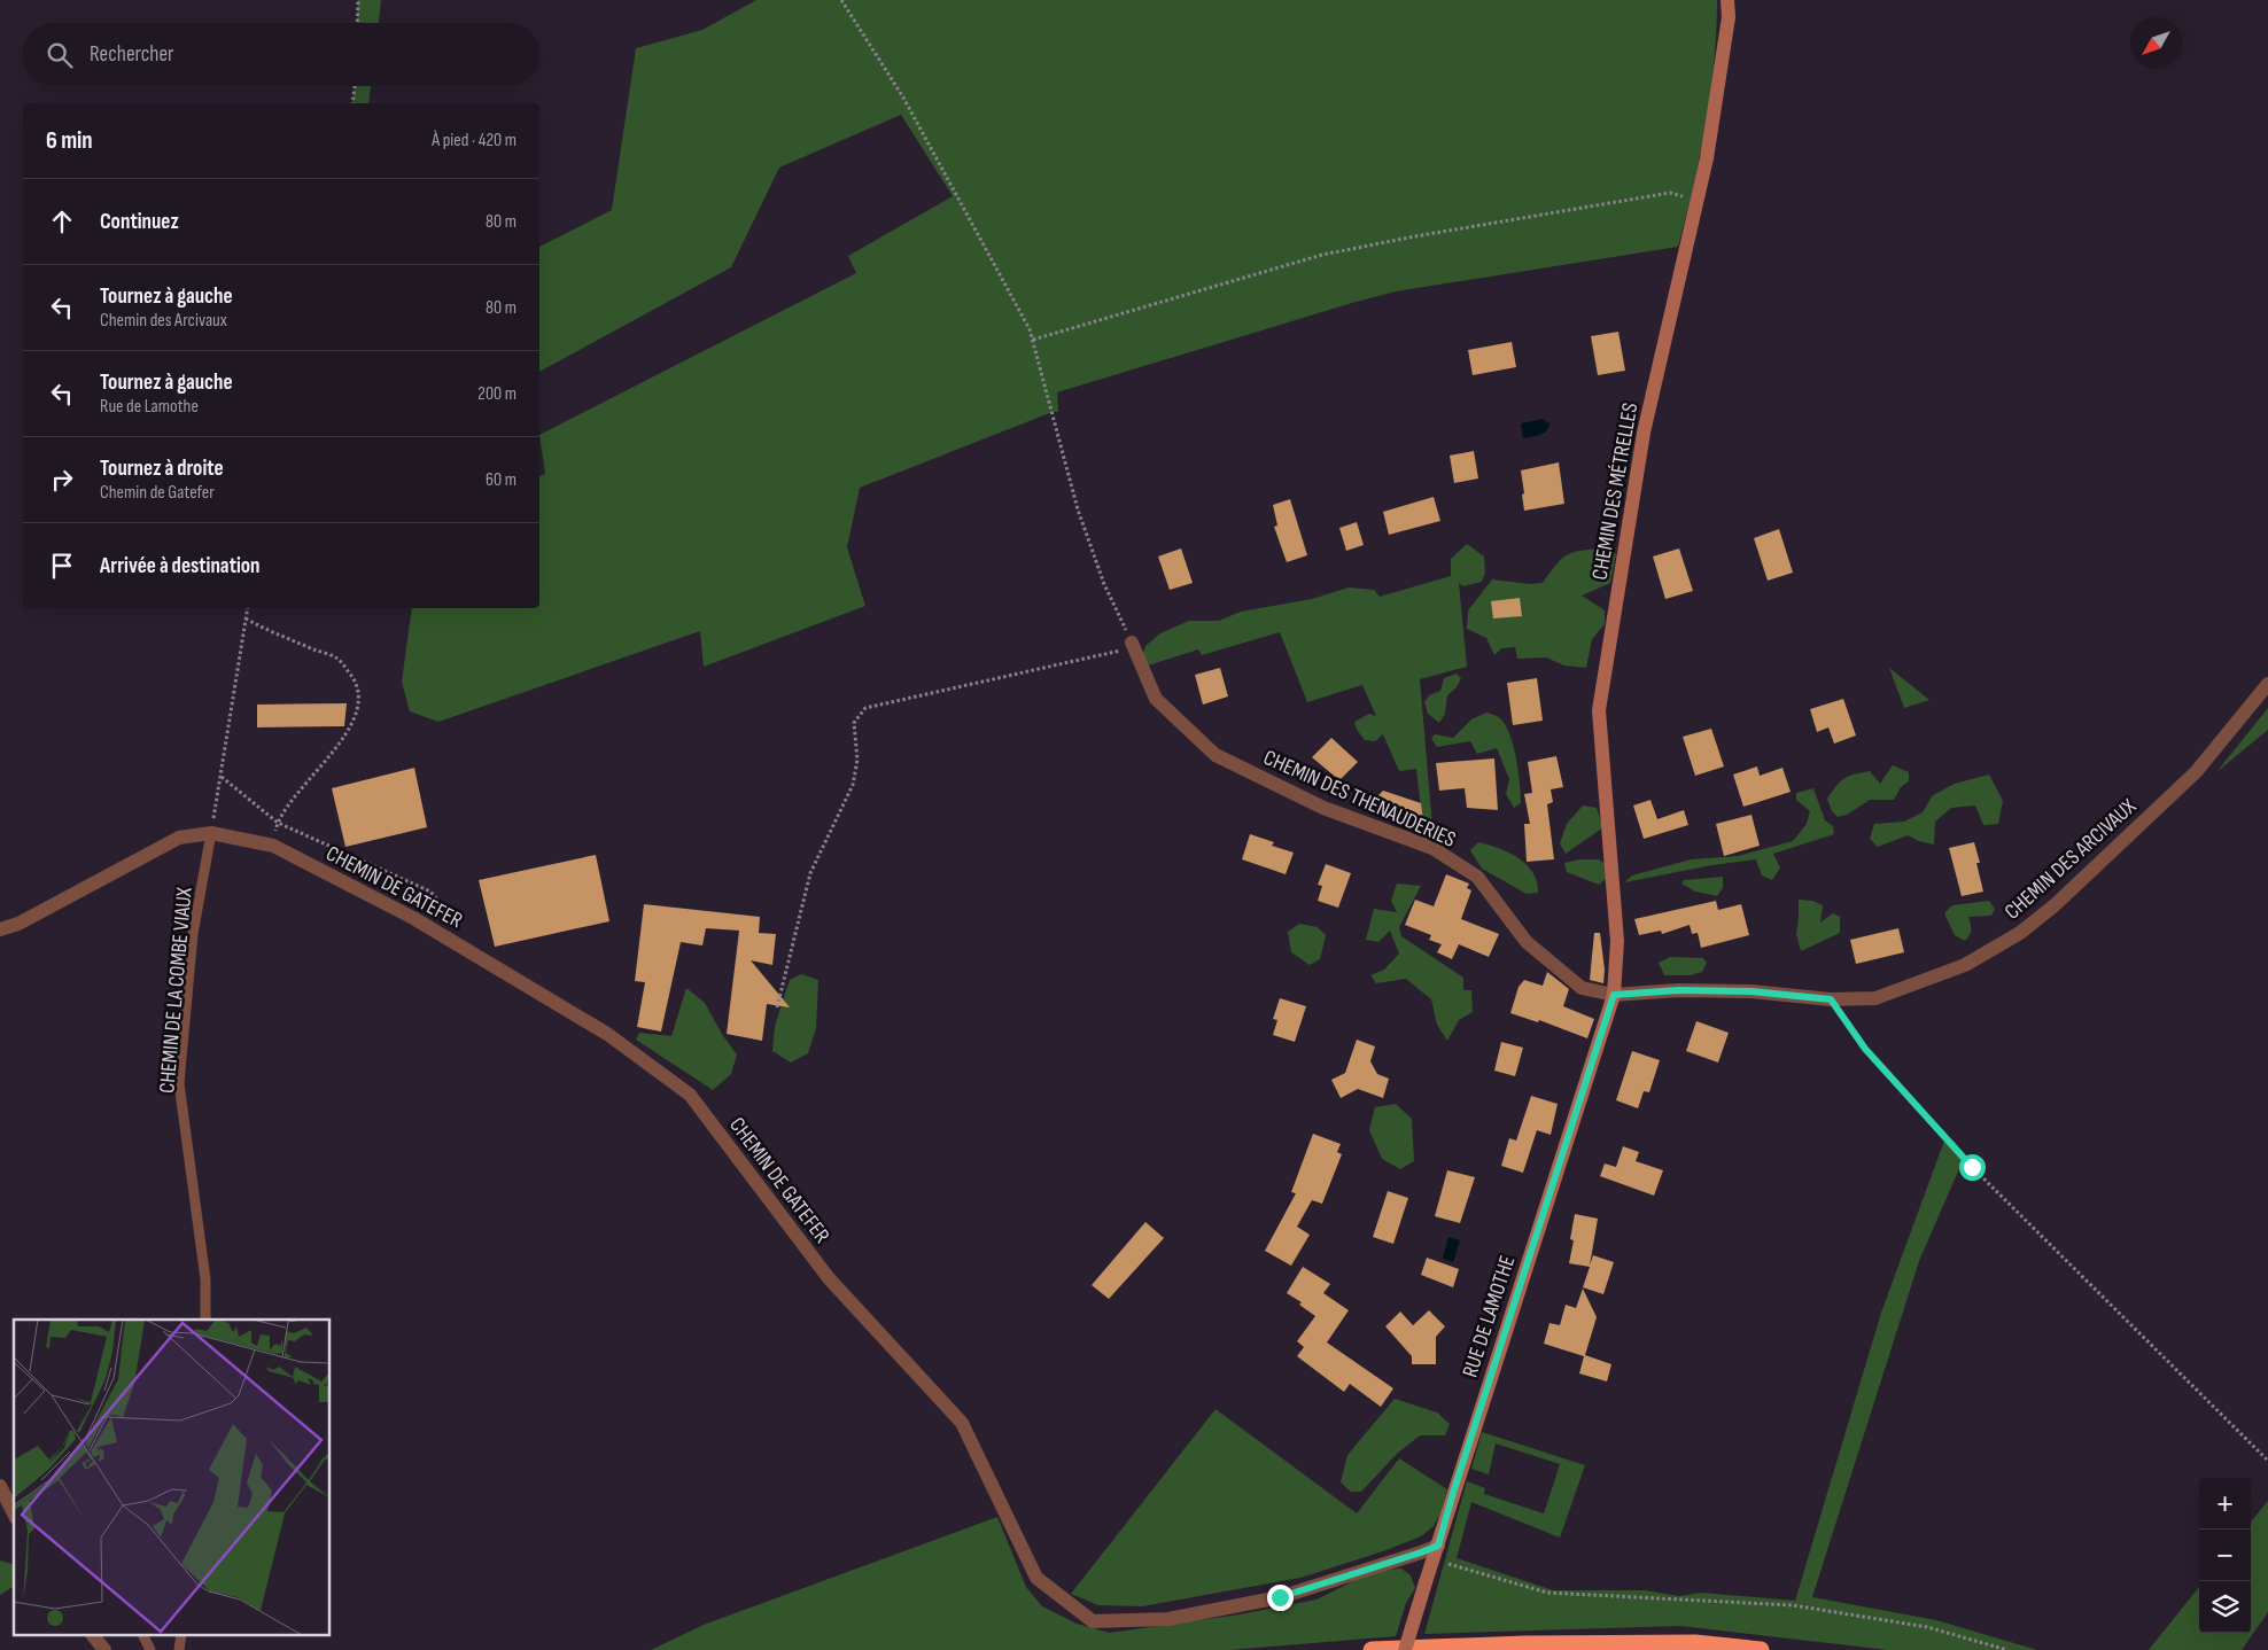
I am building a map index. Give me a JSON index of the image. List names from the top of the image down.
{
  "streets": {
    "street": [
      "CHEMIN DES MÉTRELLES",
      "CHEMIN DES THENAUDERIES",
      "CHEMIN DES ARCIVAUX",
      "CHEMIN DE GATEFER",
      "RUE DE LAMOTHE"
    ],
    "lane": ["CHEMIN DE LA COMBE VIAUX"]
  },
  "crossings": [
    ["CHEMIN DES MÉTRELLES", "CHEMIN DES THENAUDERIES"],
    ["CHEMIN DES MÉTRELLES", "CHEMIN DES ARCIVAUX"],
    ["CHEMIN DES MÉTRELLES", "RUE DE LAMOTHE"],
    ["CHEMIN DES THENAUDERIES", "CHEMIN DES ARCIVAUX"],
    ["CHEMIN DES THENAUDERIES", "RUE DE LAMOTHE"],
    ["CHEMIN DES ARCIVAUX", "RUE DE LAMOTHE"],
    ["CHEMIN DE GATEFER", "CHEMIN DE LA COMBE VIAUX"],
    ["CHEMIN DE GATEFER", "RUE DE LAMOTHE"]
  ],
  "north": "bottom left",
  "page": {
    "search": "Rechercher",
    "heading": ["6 min", "À pied · 420 m"],
    "list": [
      ["Continuez", "80 m"],
      ["Tournez à gauche", "Chemin des Arcivaux", "80 m"],
      ["Tournez à gauche", "Rue de Lamothe", "200 m"],
      ["Tournez à droite", "Chemin de Gatefer", "60 m"],
      "Arrivée à destination"
    ],
    "map_buttons": ["+", "−"]
  }
}
